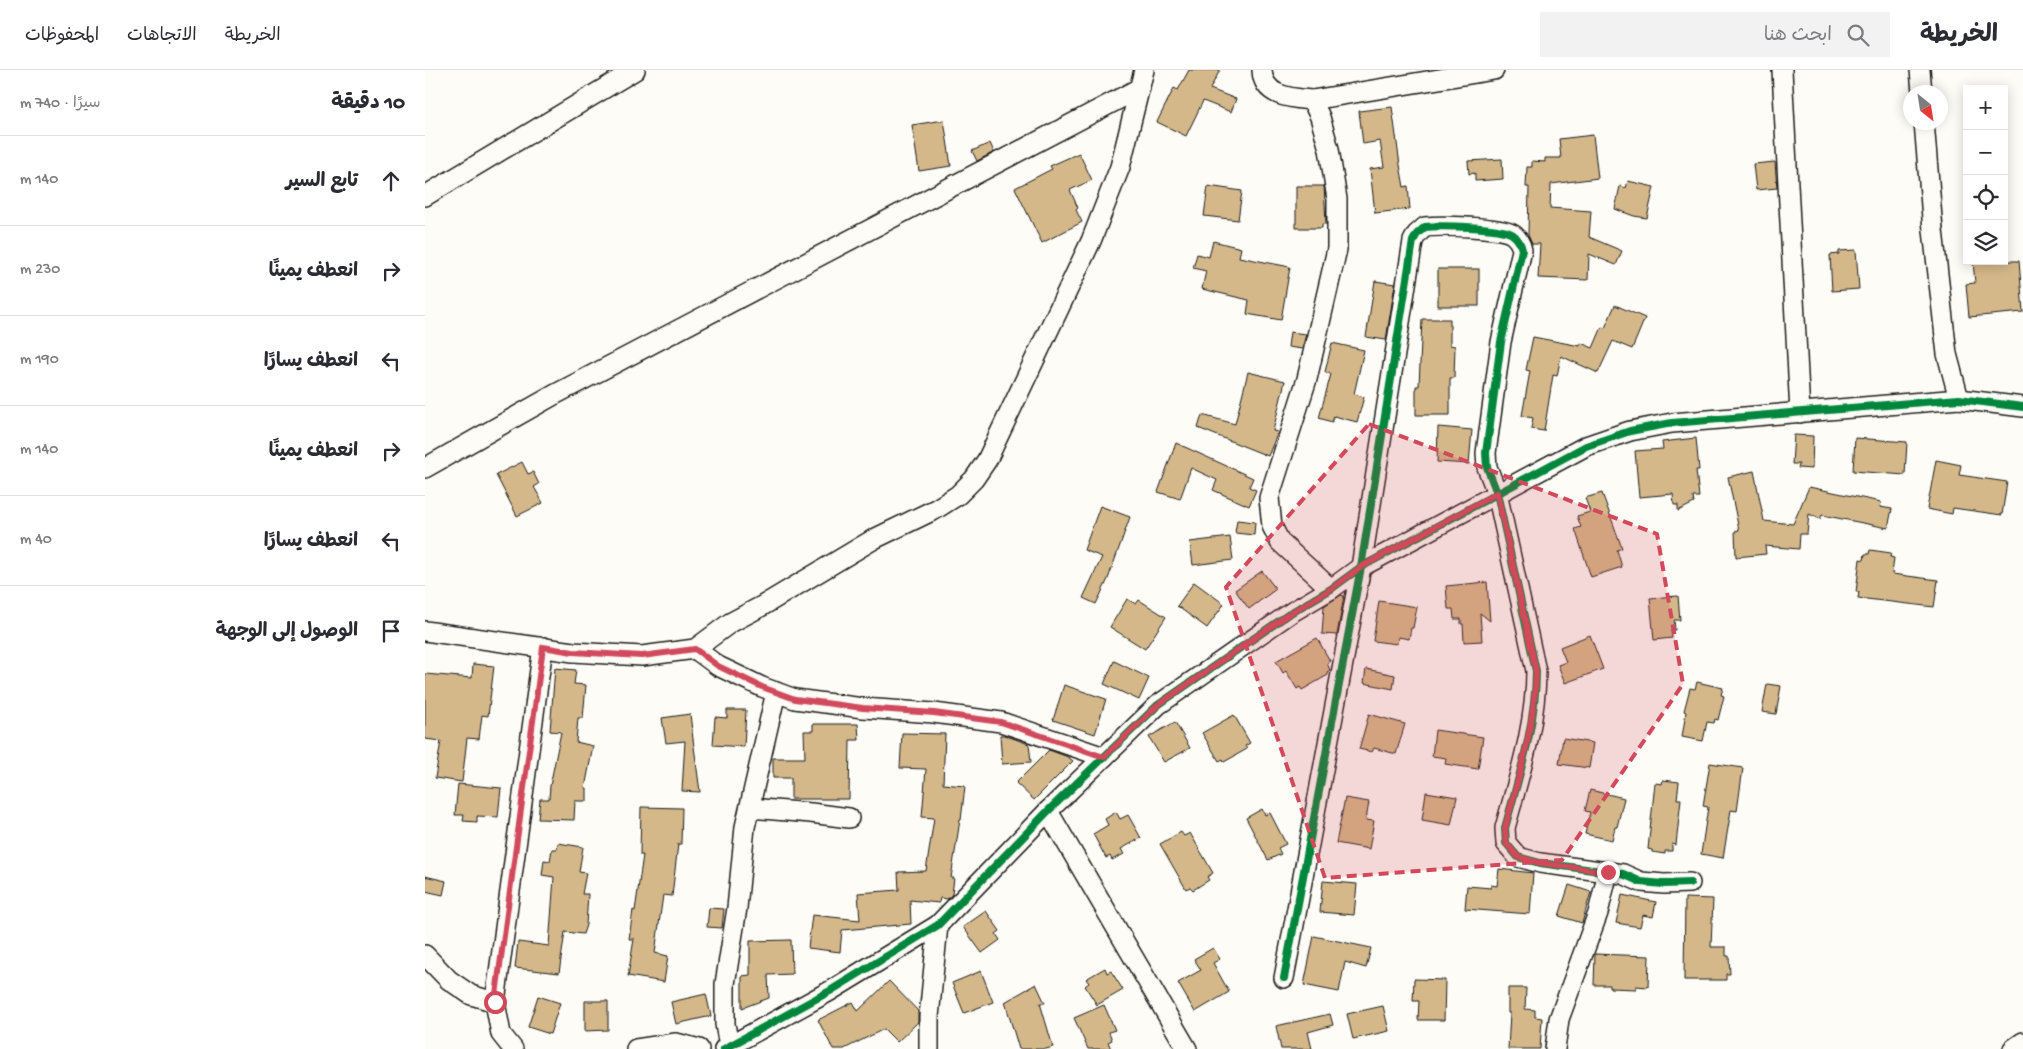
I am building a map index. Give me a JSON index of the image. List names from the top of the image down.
{
  "north": "bottom right",
  "page": {
    "header": "الخريطة",
    "search": "ابحث هنا",
    "nav": ["الخريطة", "الاتجاهات", "المحفوظات"],
    "heading": ["10 دقيقة", "سيرًا · 740 m"],
    "map_buttons": ["+", "−"],
    "list": [
      ["تابع السير", "140 m"],
      ["انعطف يمينًا", "230 m"],
      ["انعطف يسارًا", "190 m"],
      ["انعطف يمينًا", "140 m"],
      ["انعطف يسارًا", "40 m"],
      "الوصول إلى الوجهة"
    ]
  }
}
